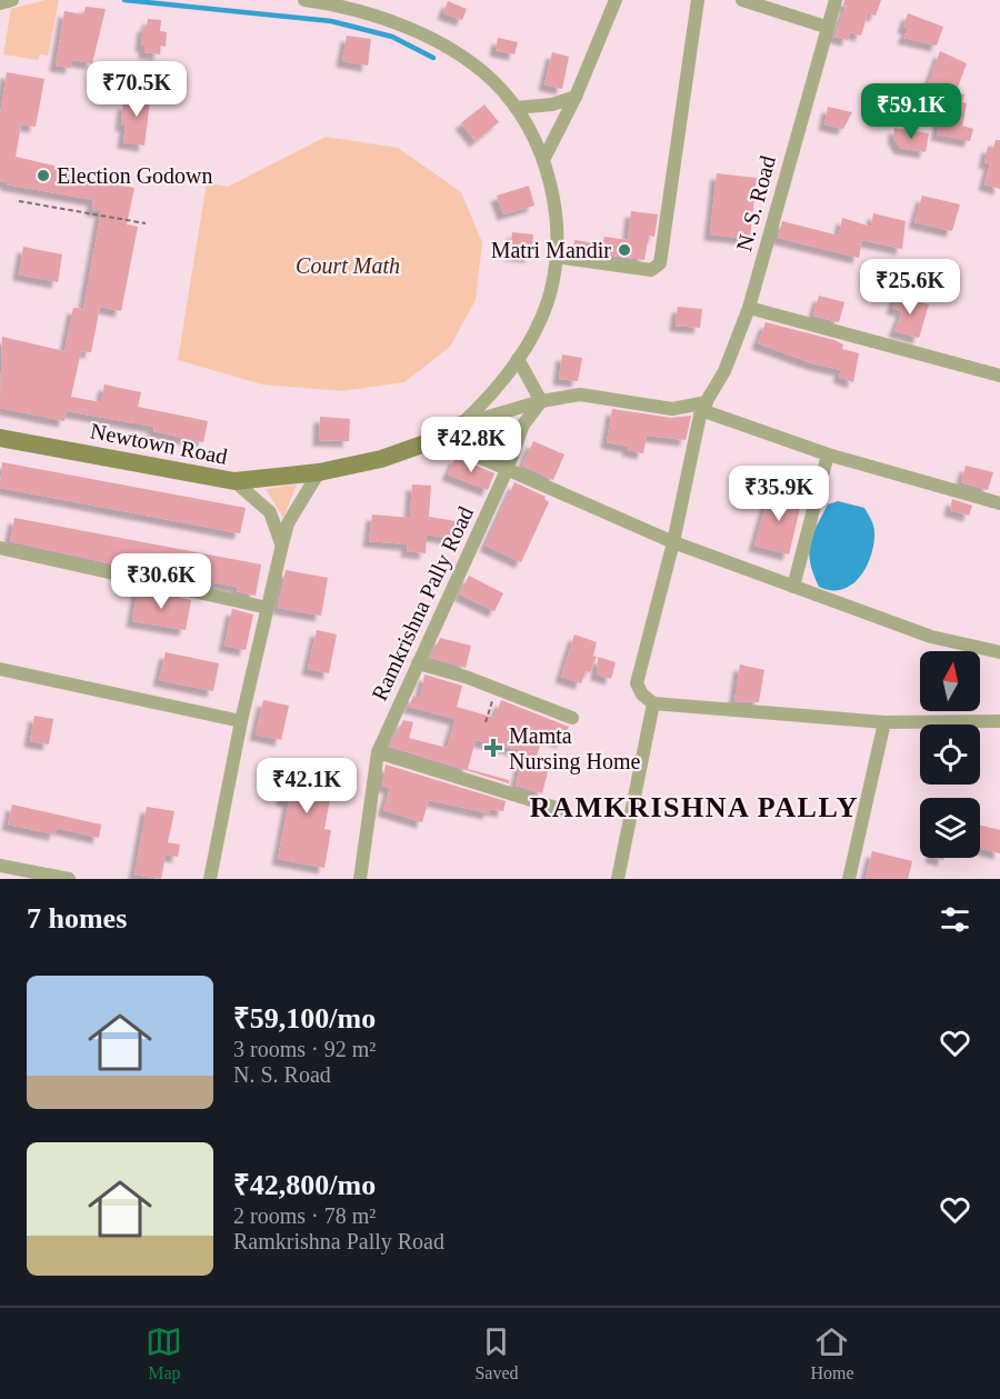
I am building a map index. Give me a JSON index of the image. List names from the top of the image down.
{
  "streets": {
    "street": ["N. S. Road", "Newtown Road", "Ramkrishna Pally Road"]
  },
  "districts": ["RAMKRISHNA PALLY"],
  "parks": ["Court Math"],
  "places": {
    "other": ["Election Godown", "Matri Mandir"],
    "health": ["Mamta Nursing Home"]
  },
  "north": "top",
  "page": {
    "price": [
      "₹70.5K",
      "₹59.1K",
      "₹25.6K",
      "₹42.8K",
      "₹35.9K",
      "₹30.6K",
      "₹42.1K"
    ],
    "heading": "7 homes",
    "list": [
      {
        "name": "₹59,100/mo",
        "note": "3 rooms · 92 m² · N. S. Road"
      },
      {
        "name": "₹42,800/mo",
        "note": "2 rooms · 78 m² · Ramkrishna Pally Road"
      }
    ],
    "tabs": ["Map", "Saved", "Home"]
  }
}
